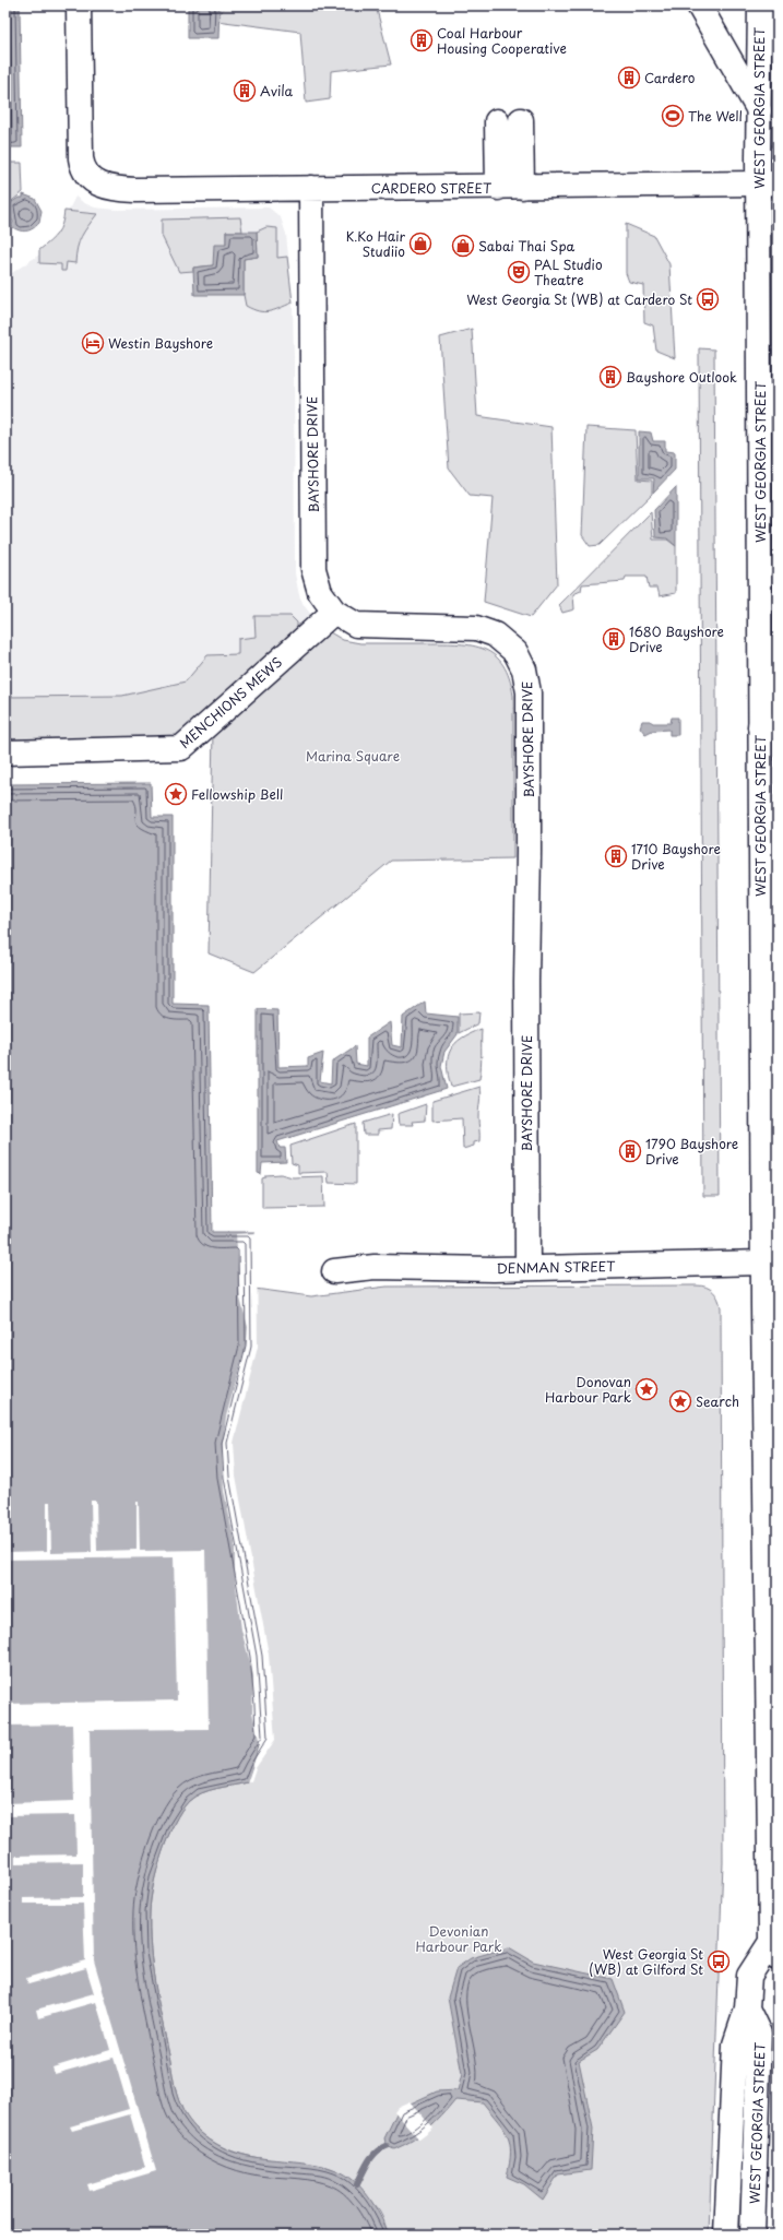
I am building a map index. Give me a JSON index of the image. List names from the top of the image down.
{
  "streets": {
    "main road": [
      "WEST GEORGIA STREET",
      "CARDERO STREET",
      "BAYSHORE DRIVE",
      "MENCHIONS MEWS",
      "DENMAN STREET"
    ]
  },
  "crossings": [
    ["WEST GEORGIA STREET", "CARDERO STREET"],
    ["WEST GEORGIA STREET", "DENMAN STREET"],
    ["CARDERO STREET", "BAYSHORE DRIVE"],
    ["BAYSHORE DRIVE", "MENCHIONS MEWS"],
    ["BAYSHORE DRIVE", "DENMAN STREET"]
  ],
  "parks": ["Marina Square", "Devonian Harbour Park"],
  "places": {
    "building": [
      "Coal Harbour Housing Cooperative",
      "Cardero",
      "Avila",
      "Bayshore Outlook",
      "1680 Bayshore Drive",
      "1710 Bayshore Drive",
      "1790 Bayshore Drive"
    ],
    "sports": ["The Well"],
    "shop": ["K.Ko Hair Studiio", "Sabai Thai Spa"],
    "theatre": ["PAL Studio Theatre"],
    "bus stop": ["West Georgia St (WB) at Cardero St", "West Georgia St (WB) at Gilford St"],
    "hotel": ["Westin Bayshore"],
    "place": ["Fellowship Bell", "Donovan Harbour Park", "Search"]
  }
}
